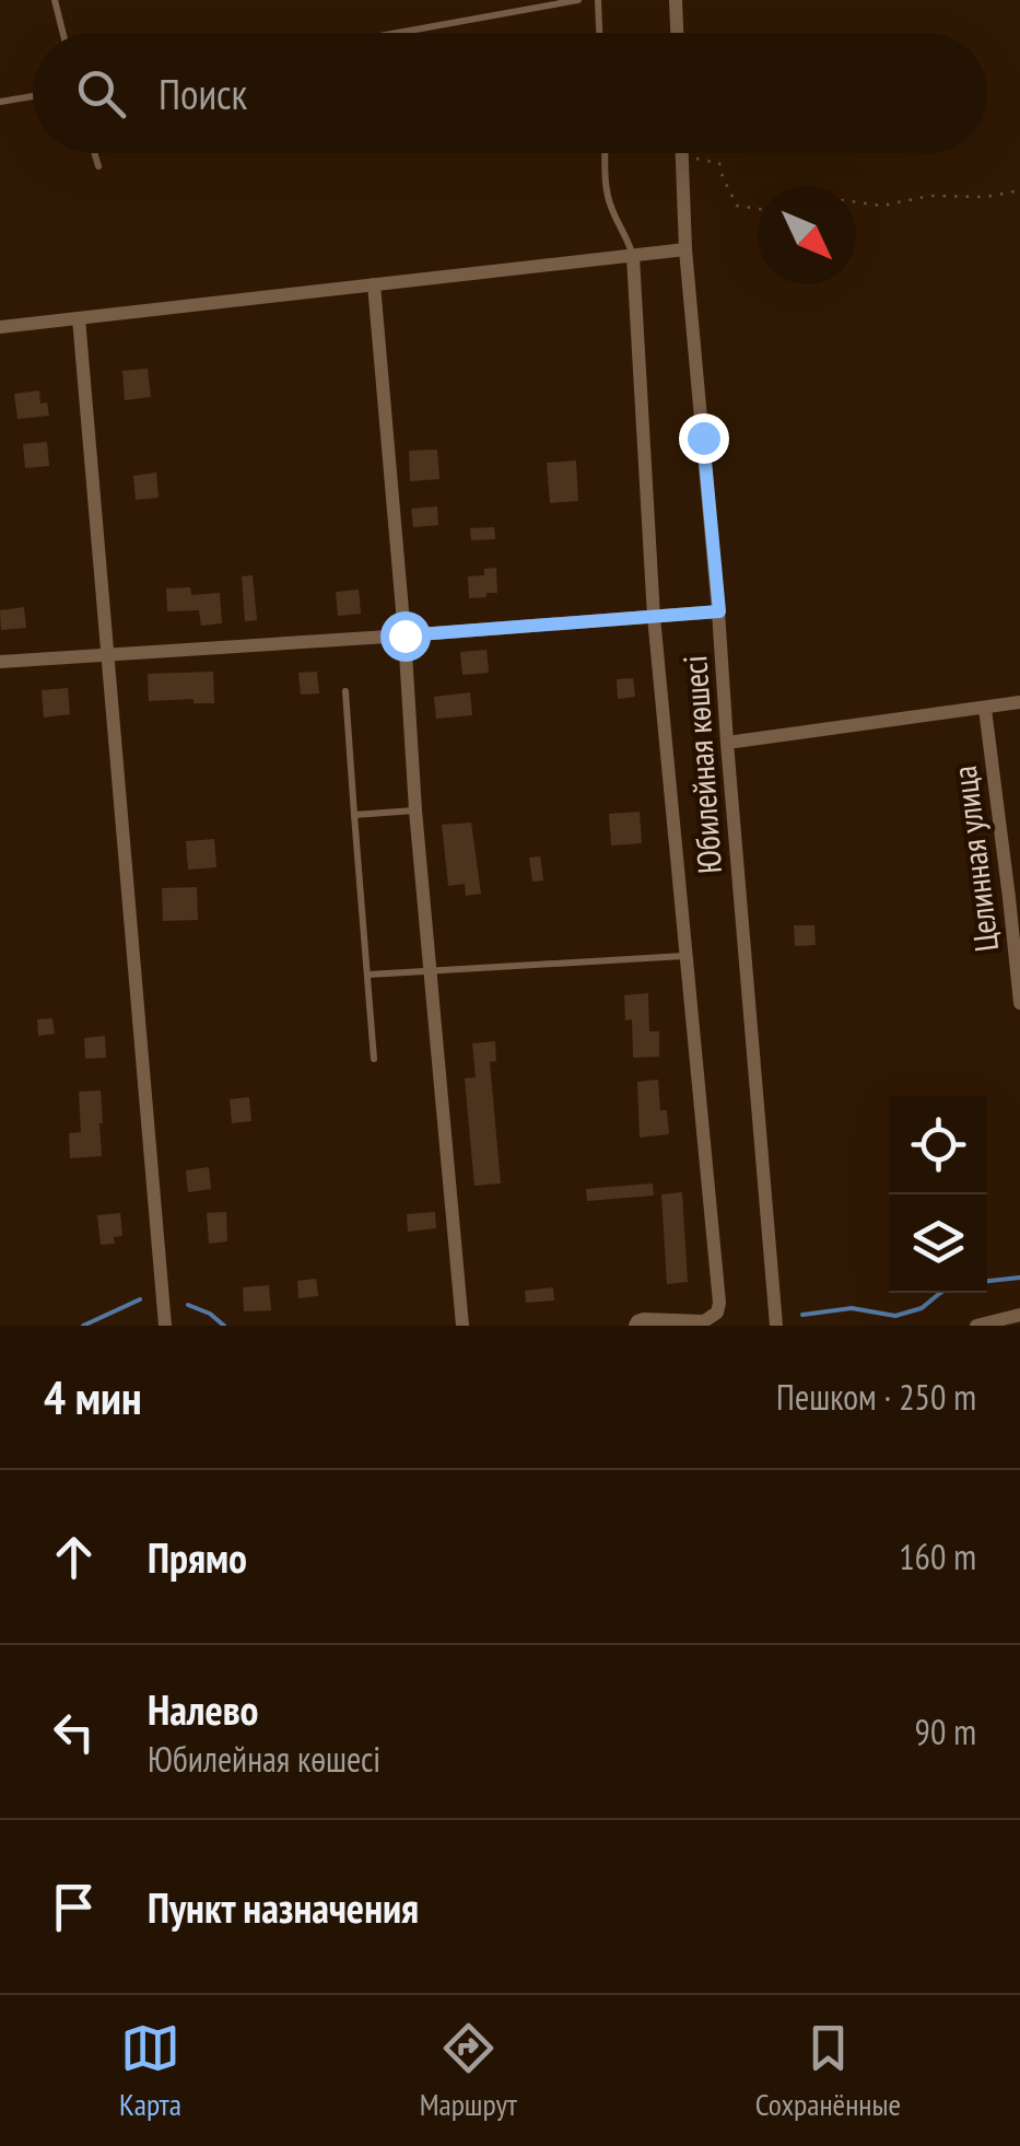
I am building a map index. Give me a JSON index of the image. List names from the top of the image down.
{
  "streets": {
    "street": ["Юбилейная көшесі", "Целинная улица"]
  },
  "north": "bottom right",
  "page": {
    "search": "Поиск",
    "heading": ["4 мин", "Пешком · 250 m"],
    "list": [
      ["Прямо", "160 m"],
      ["Налево", "Юбилейная көшесі", "90 m"],
      "Пункт назначения"
    ],
    "nav": ["Карта", "Маршрут", "Сохранённые"]
  }
}
